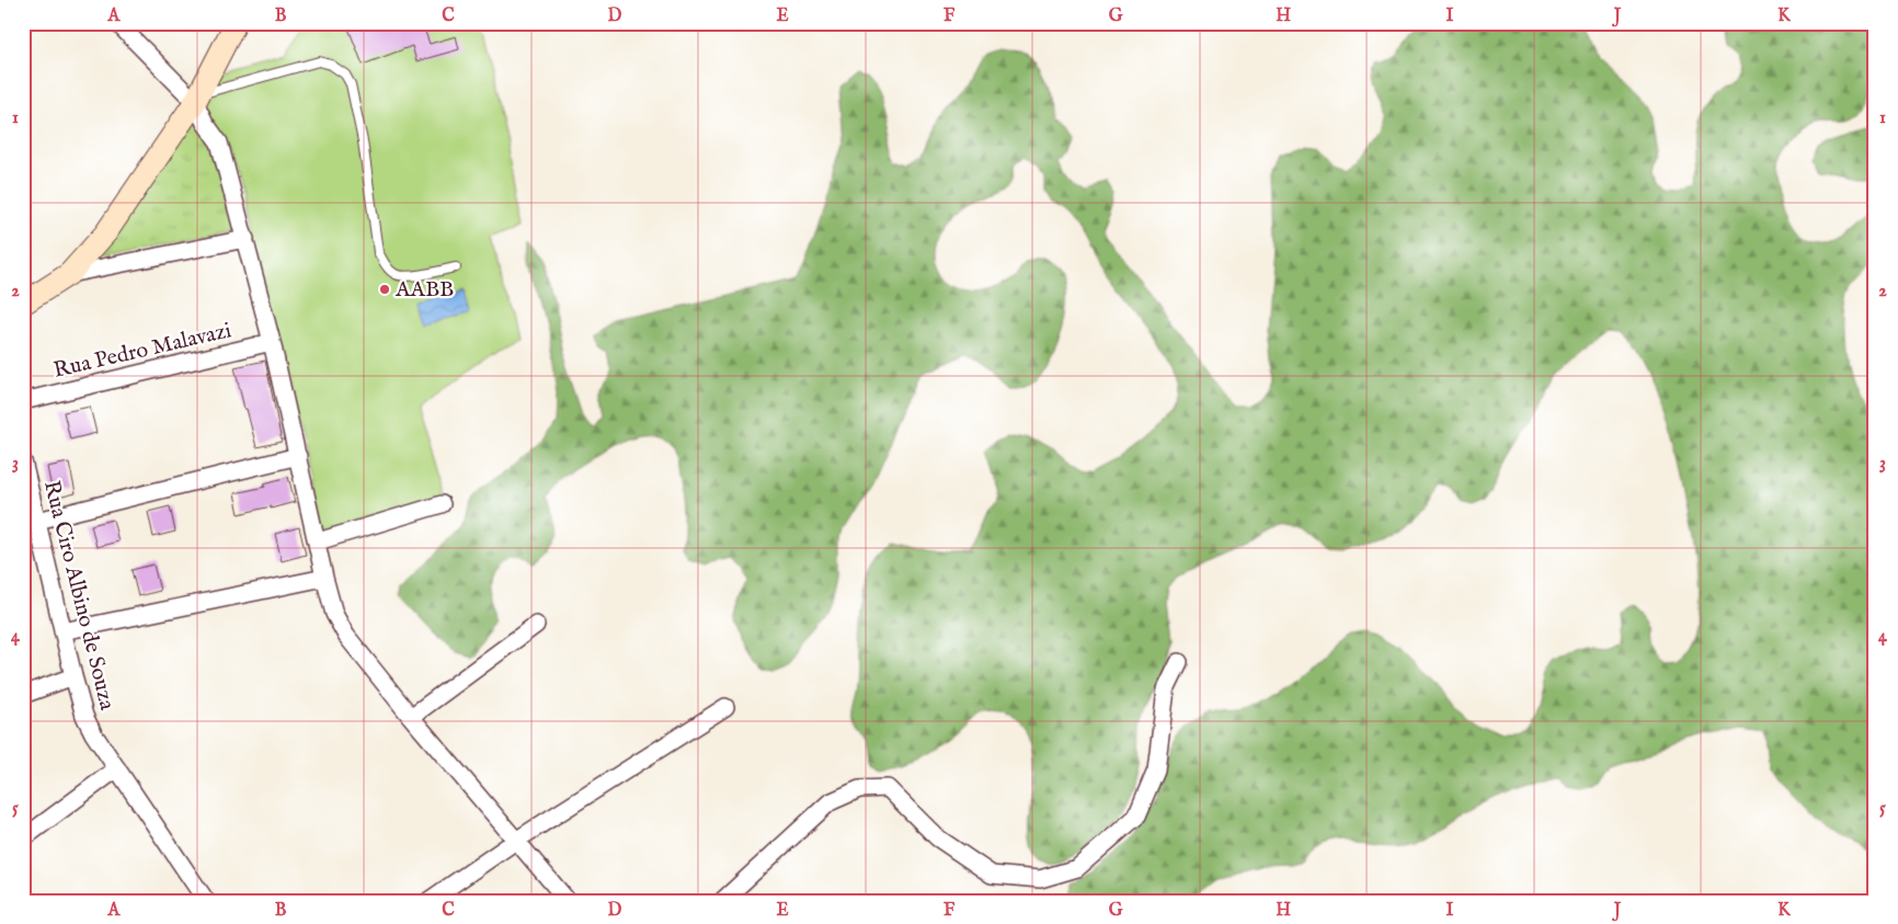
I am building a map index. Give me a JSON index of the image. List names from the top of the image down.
{
  "streets": {
    "street": ["Rua Pedro Malavazi", "Rua Ciro Albino de Souza"]
  },
  "places": ["AABB"],
  "grid": {
    "columns": [
      "A",
      "B",
      "C",
      "D",
      "E",
      "F",
      "G",
      "H",
      "I",
      "J",
      "K"
    ],
    "rows": [
      "1",
      "2",
      "3",
      "4",
      "5"
    ]
  }
}
